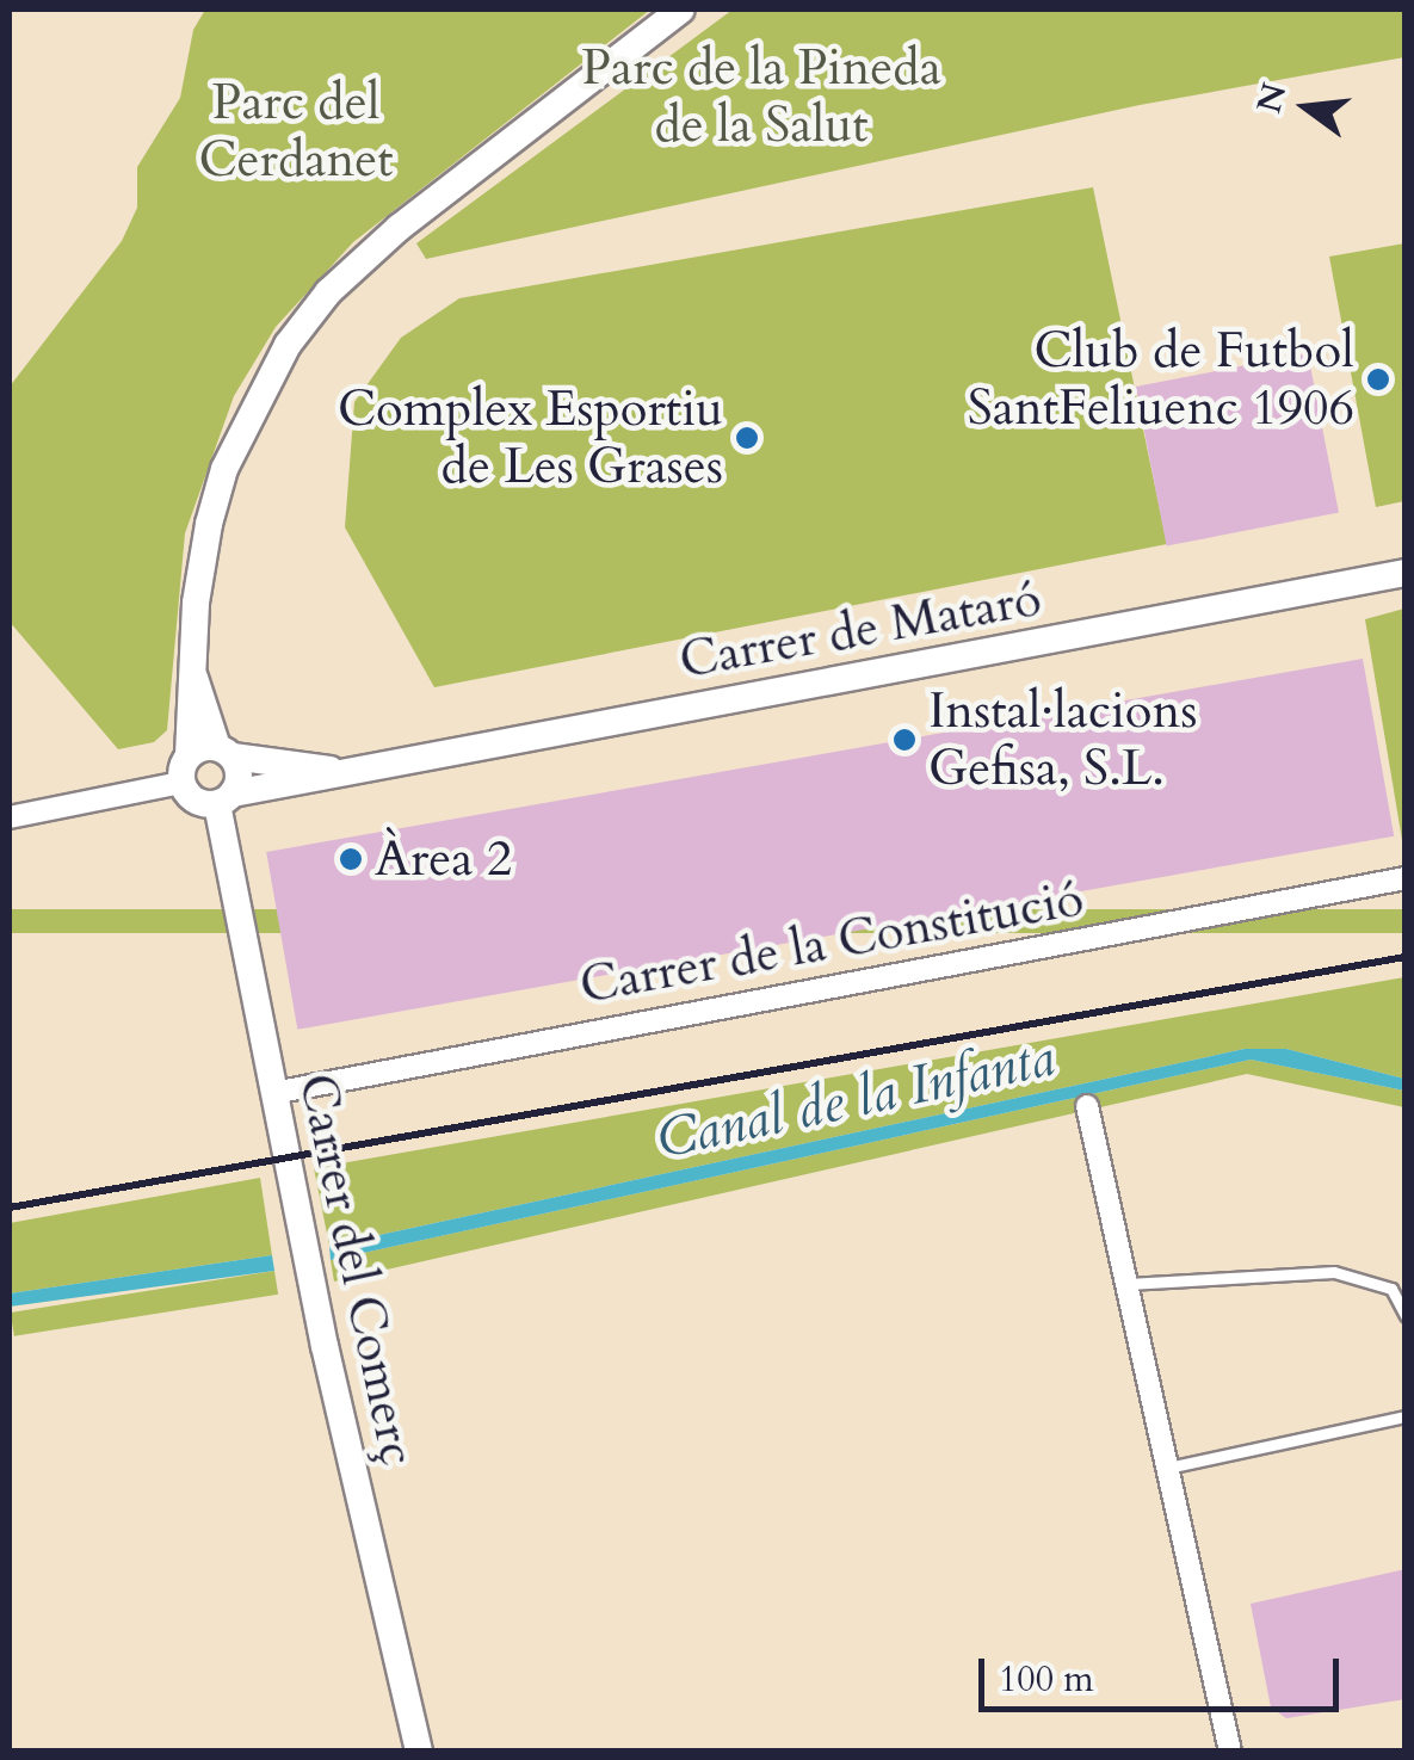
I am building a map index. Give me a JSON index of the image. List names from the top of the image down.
{
  "streets": {
    "street": ["Carrer de Mataró", "Carrer de la Constitució", "Carrer del Comerç"]
  },
  "crossings": [
    ["Carrer de Mataró", "Carrer del Comerç"],
    ["Carrer de la Constitució", "Carrer del Comerç"]
  ],
  "water": ["Canal de la Infanta"],
  "parks": ["Parc de la Pineda de la Salut", "Parc del Cerdanet"],
  "places": [
    "Club de Futbol SantFeliuenc 1906",
    "Complex Esportiu de Les Grases",
    "Instal·lacions Gefisa, S.L.",
    "Àrea 2"
  ],
  "scale_bar": "100 m",
  "north": "left"
}
